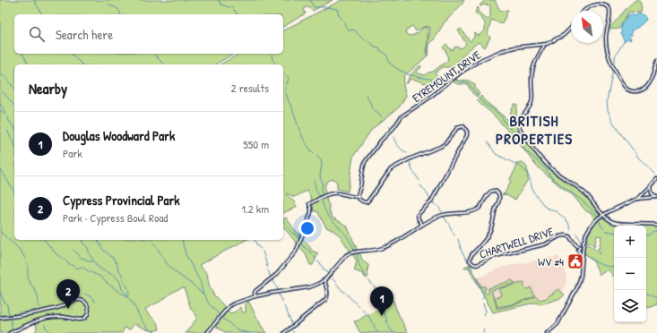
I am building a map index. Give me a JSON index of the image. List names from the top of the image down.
{
  "streets": {
    "street": ["EYREMOUNT DRIVE", "CHARTWELL DRIVE"]
  },
  "districts": ["BRITISH PROPERTIES"],
  "places": {
    "public building": ["WV #4"]
  },
  "north": "top left",
  "page": {
    "search": "Search here",
    "heading": ["Nearby", "2 results"],
    "list": [
      {
        "mark": "1",
        "name": "Douglas Woodward Park",
        "note": "Park",
        "value": "550 m"
      },
      {
        "mark": "2",
        "name": "Cypress Provincial Park",
        "note": "Park · Cypress Bowl Road",
        "value": "1.2 km"
      }
    ],
    "map_buttons": ["+", "−"],
    "pins": ["2", "1"]
  }
}
